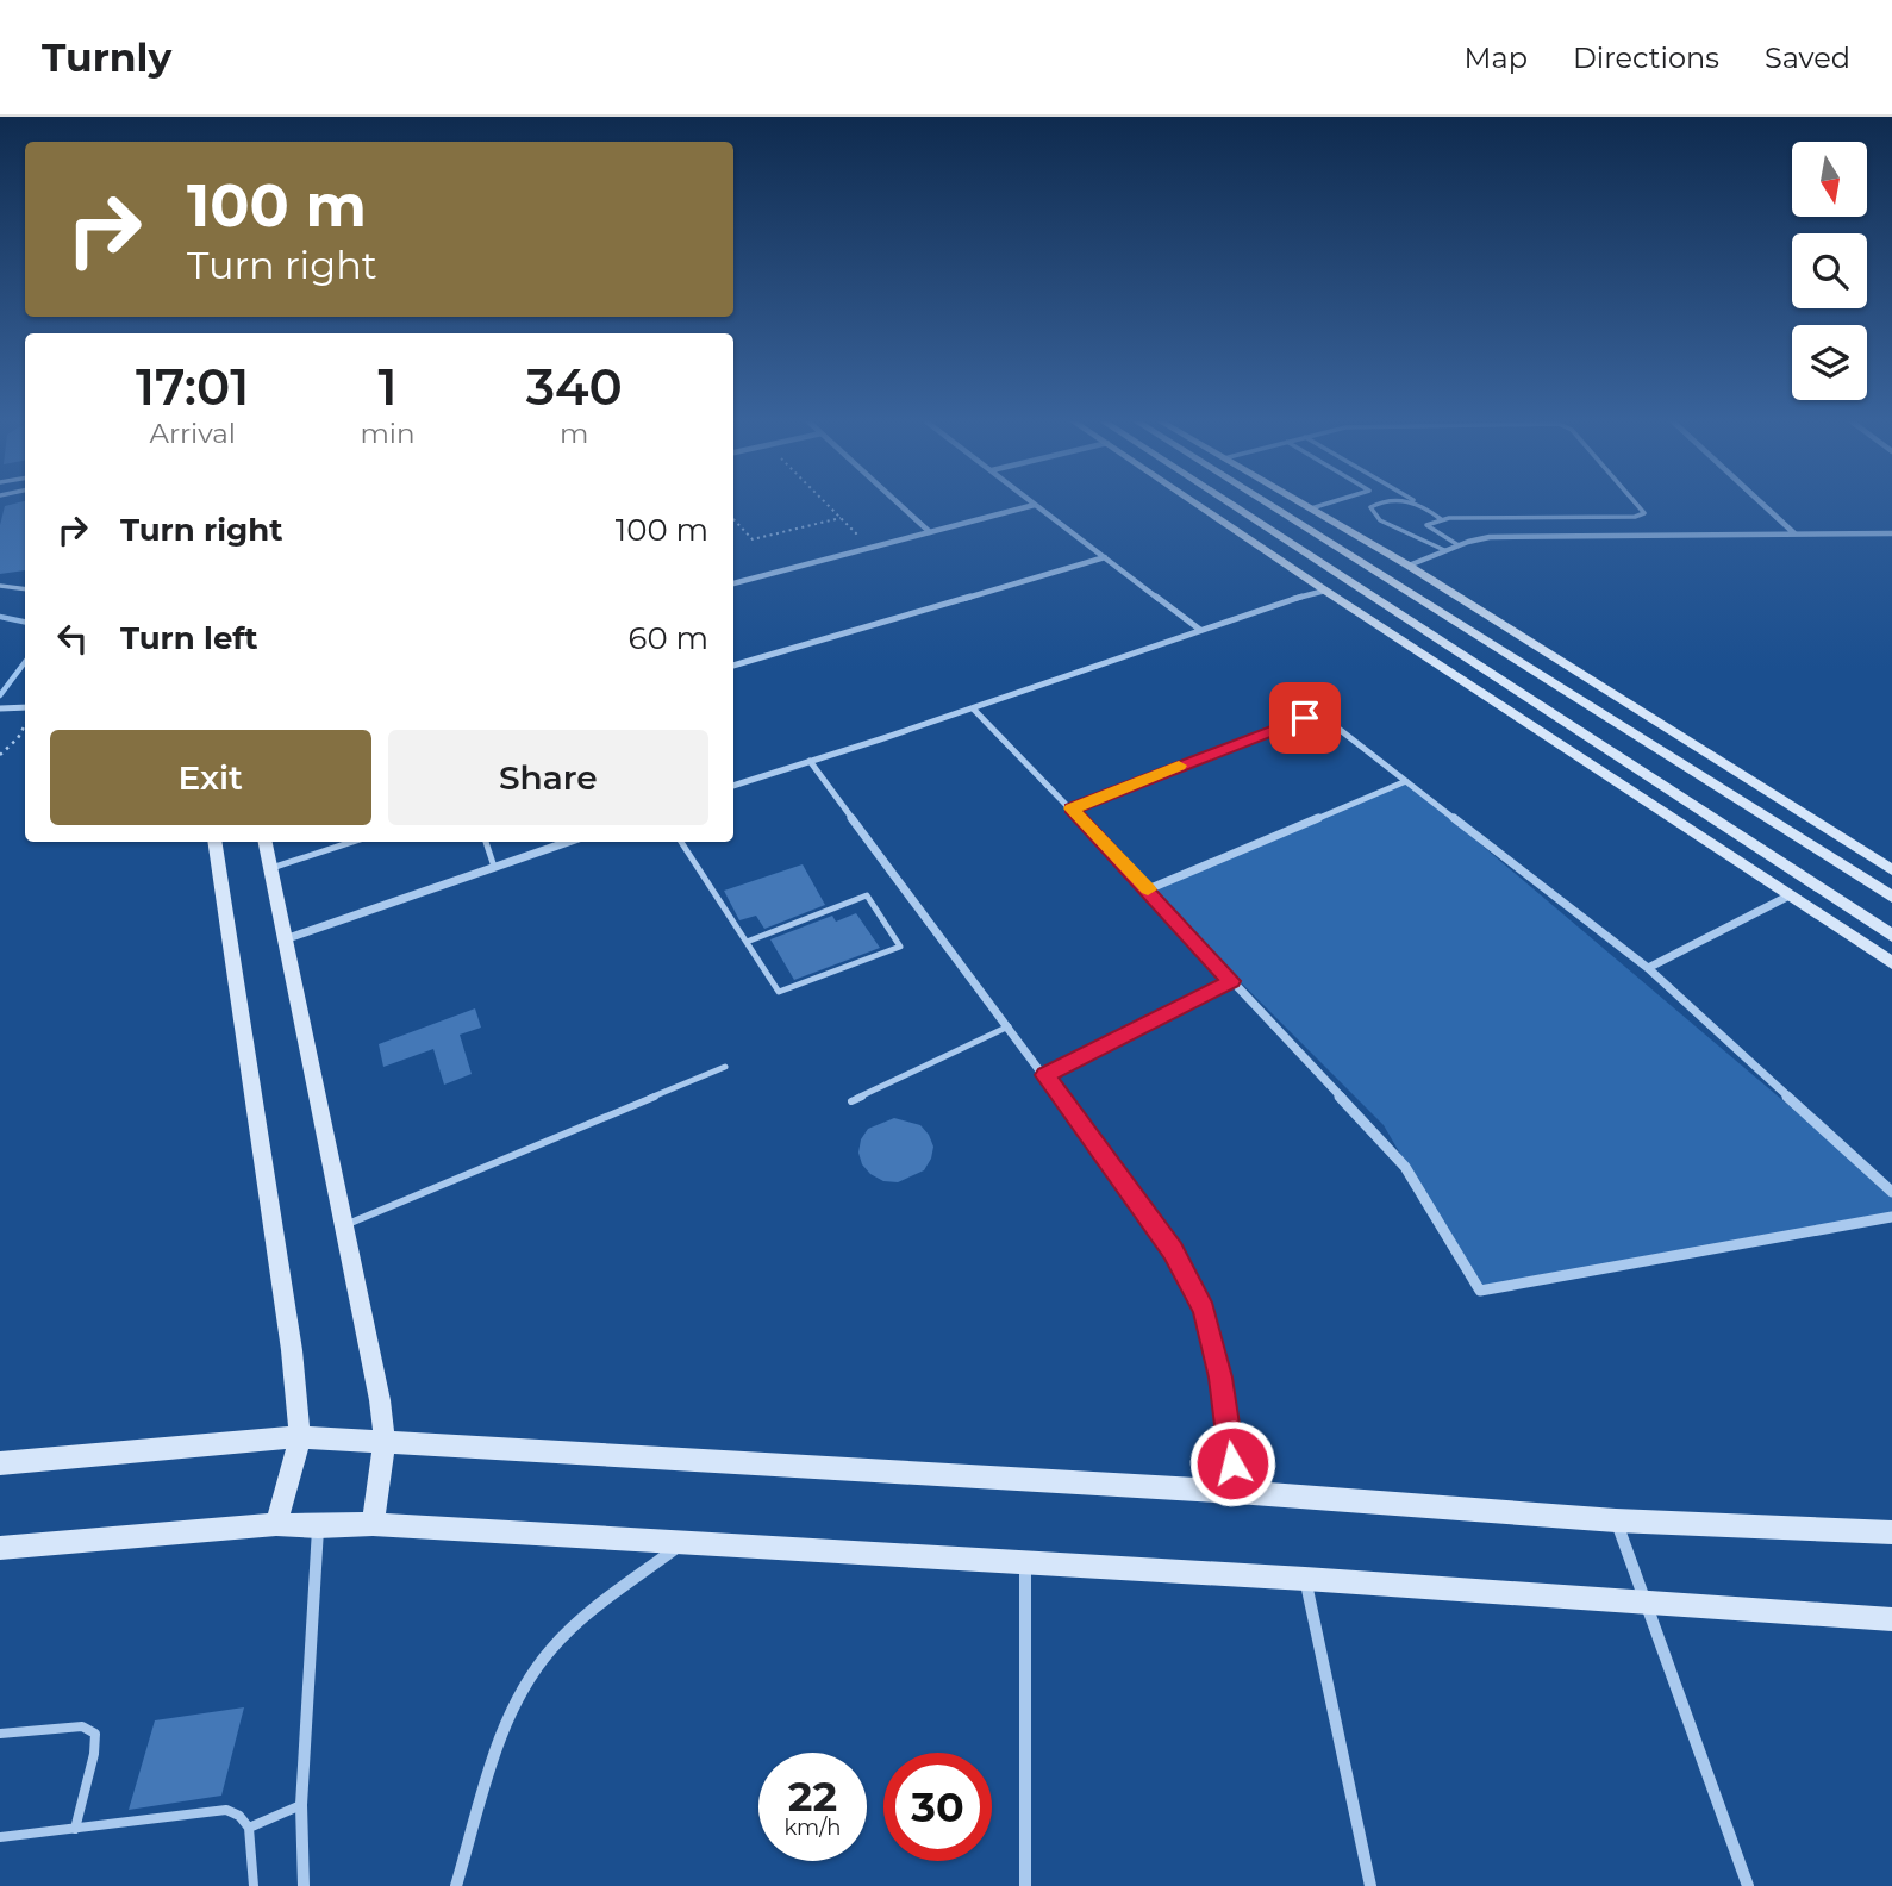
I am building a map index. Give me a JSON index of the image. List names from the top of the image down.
{
  "north": "bottom",
  "page": {
    "header": "Turnly",
    "nav": ["Map", "Directions", "Saved"],
    "turn": ["100 m", "Turn right"],
    "eta": [
      "17:01",
      "Arrival",
      "1",
      "min",
      "340",
      "m"
    ],
    "list": [
      {
        "name": "Turn right",
        "value": "100 m"
      },
      {
        "name": "Turn left",
        "value": "60 m"
      }
    ],
    "buttons": ["Exit", "Share"],
    "speed": "22 km/h",
    "limit": "30"
  }
}
